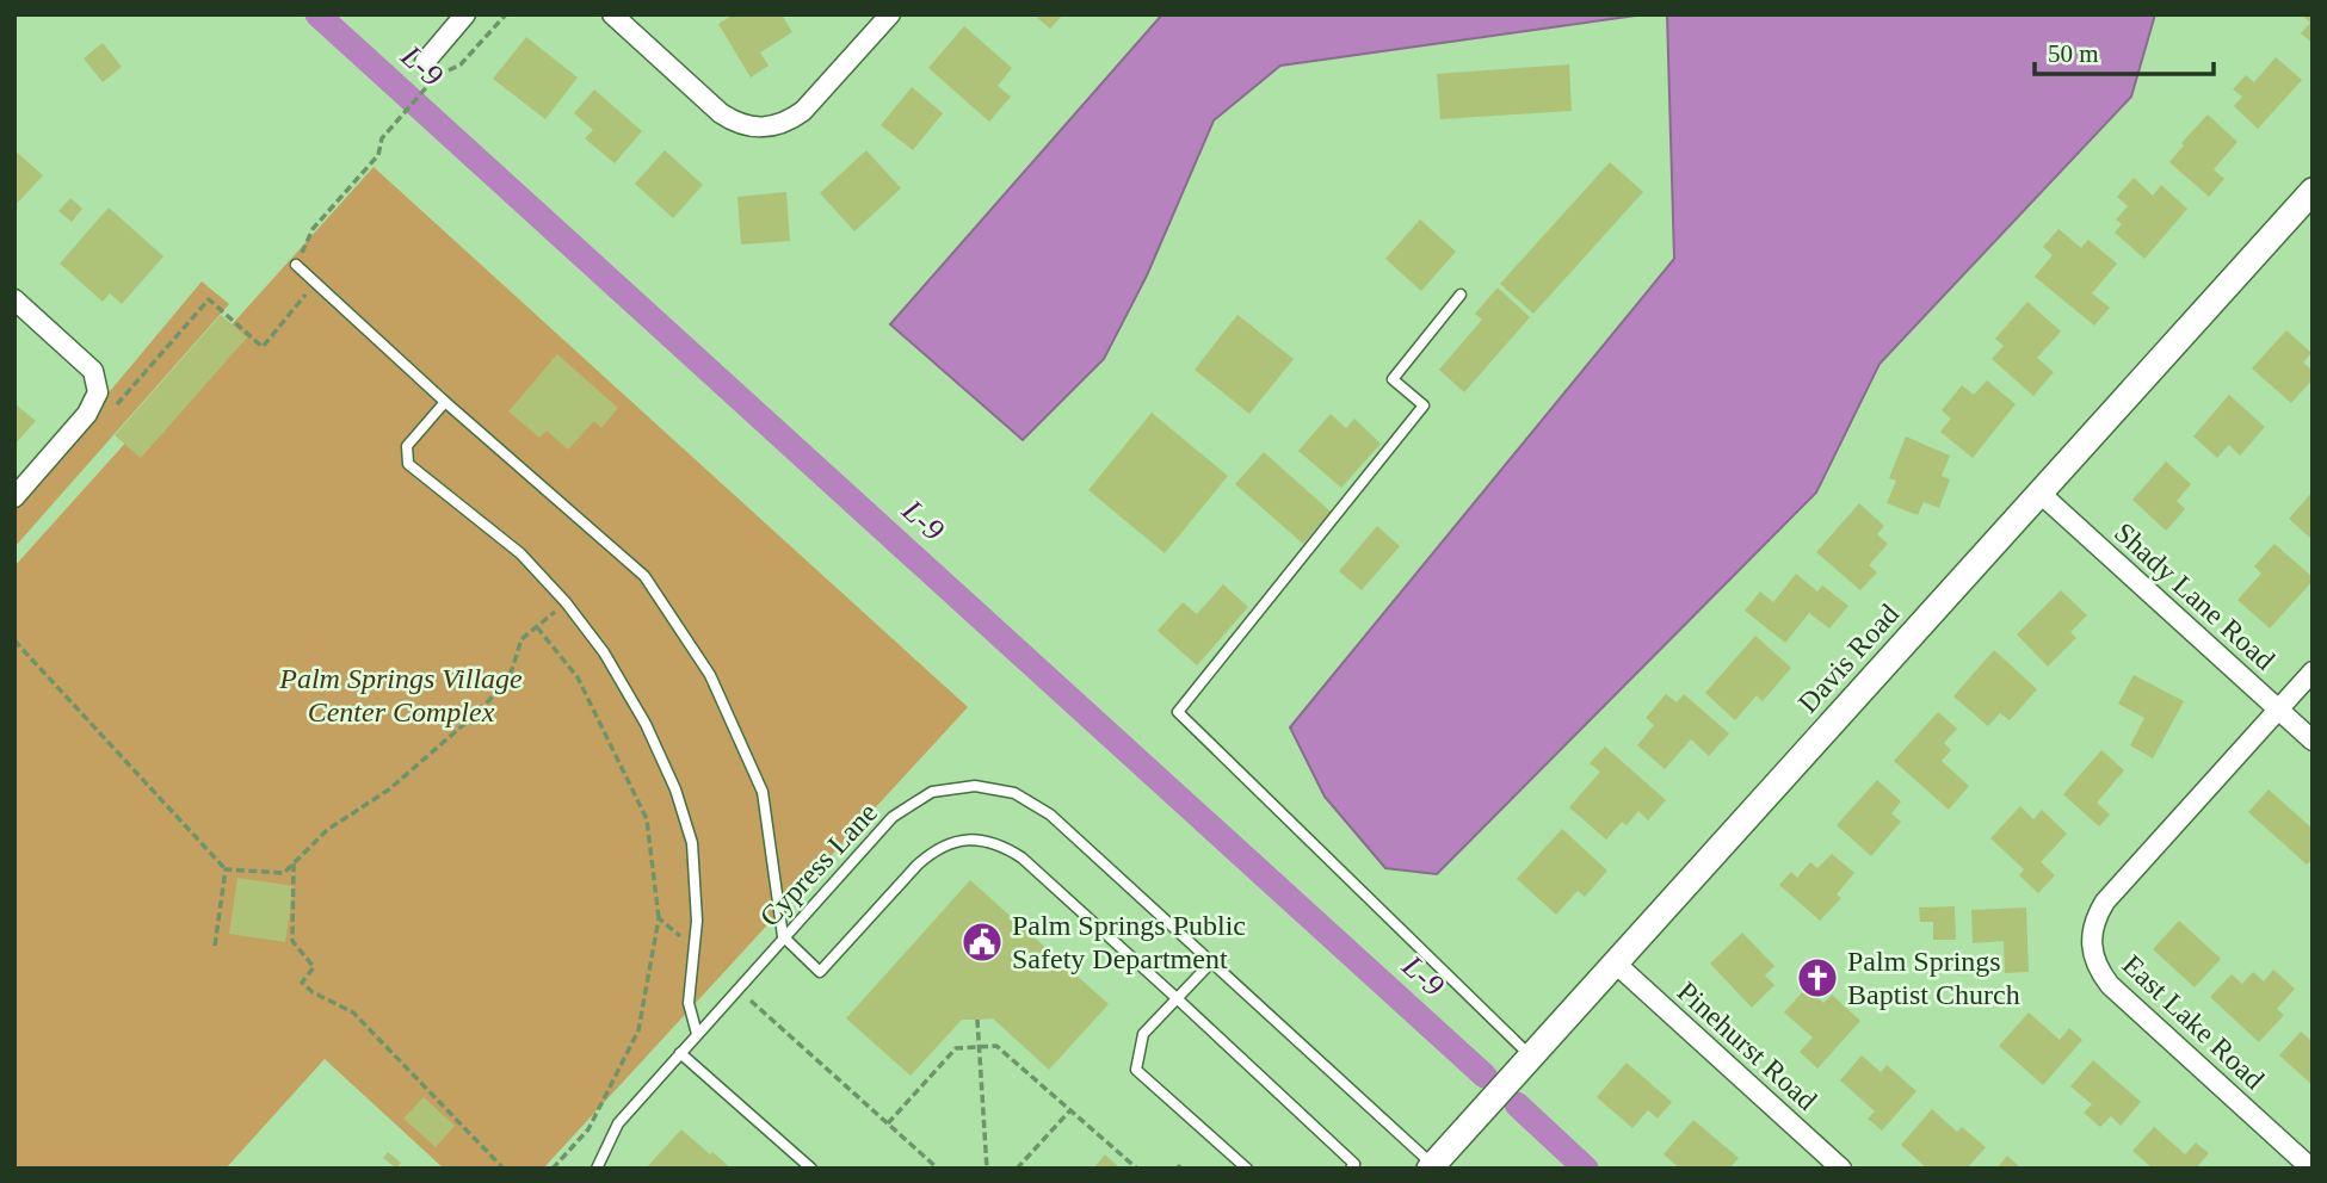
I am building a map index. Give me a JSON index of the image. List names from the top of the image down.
{
  "streets": {
    "street": [
      "Shady Lane Road",
      "Davis Road",
      "East Lake Road",
      "Pinehurst Road"
    ],
    "lane": ["Cypress Lane"]
  },
  "crossings": [
    ["Shady Lane Road", "Davis Road"],
    ["Shady Lane Road", "East Lake Road"],
    ["Davis Road", "Cypress Lane"],
    ["Davis Road", "Pinehurst Road"]
  ],
  "water": ["L-9"],
  "parks": ["Palm Springs Village Center Complex"],
  "places": {
    "public building": ["Palm Springs Public Safety Department"],
    "church": ["Palm Springs Baptist Church"]
  },
  "scale_bar": "50 m"
}
